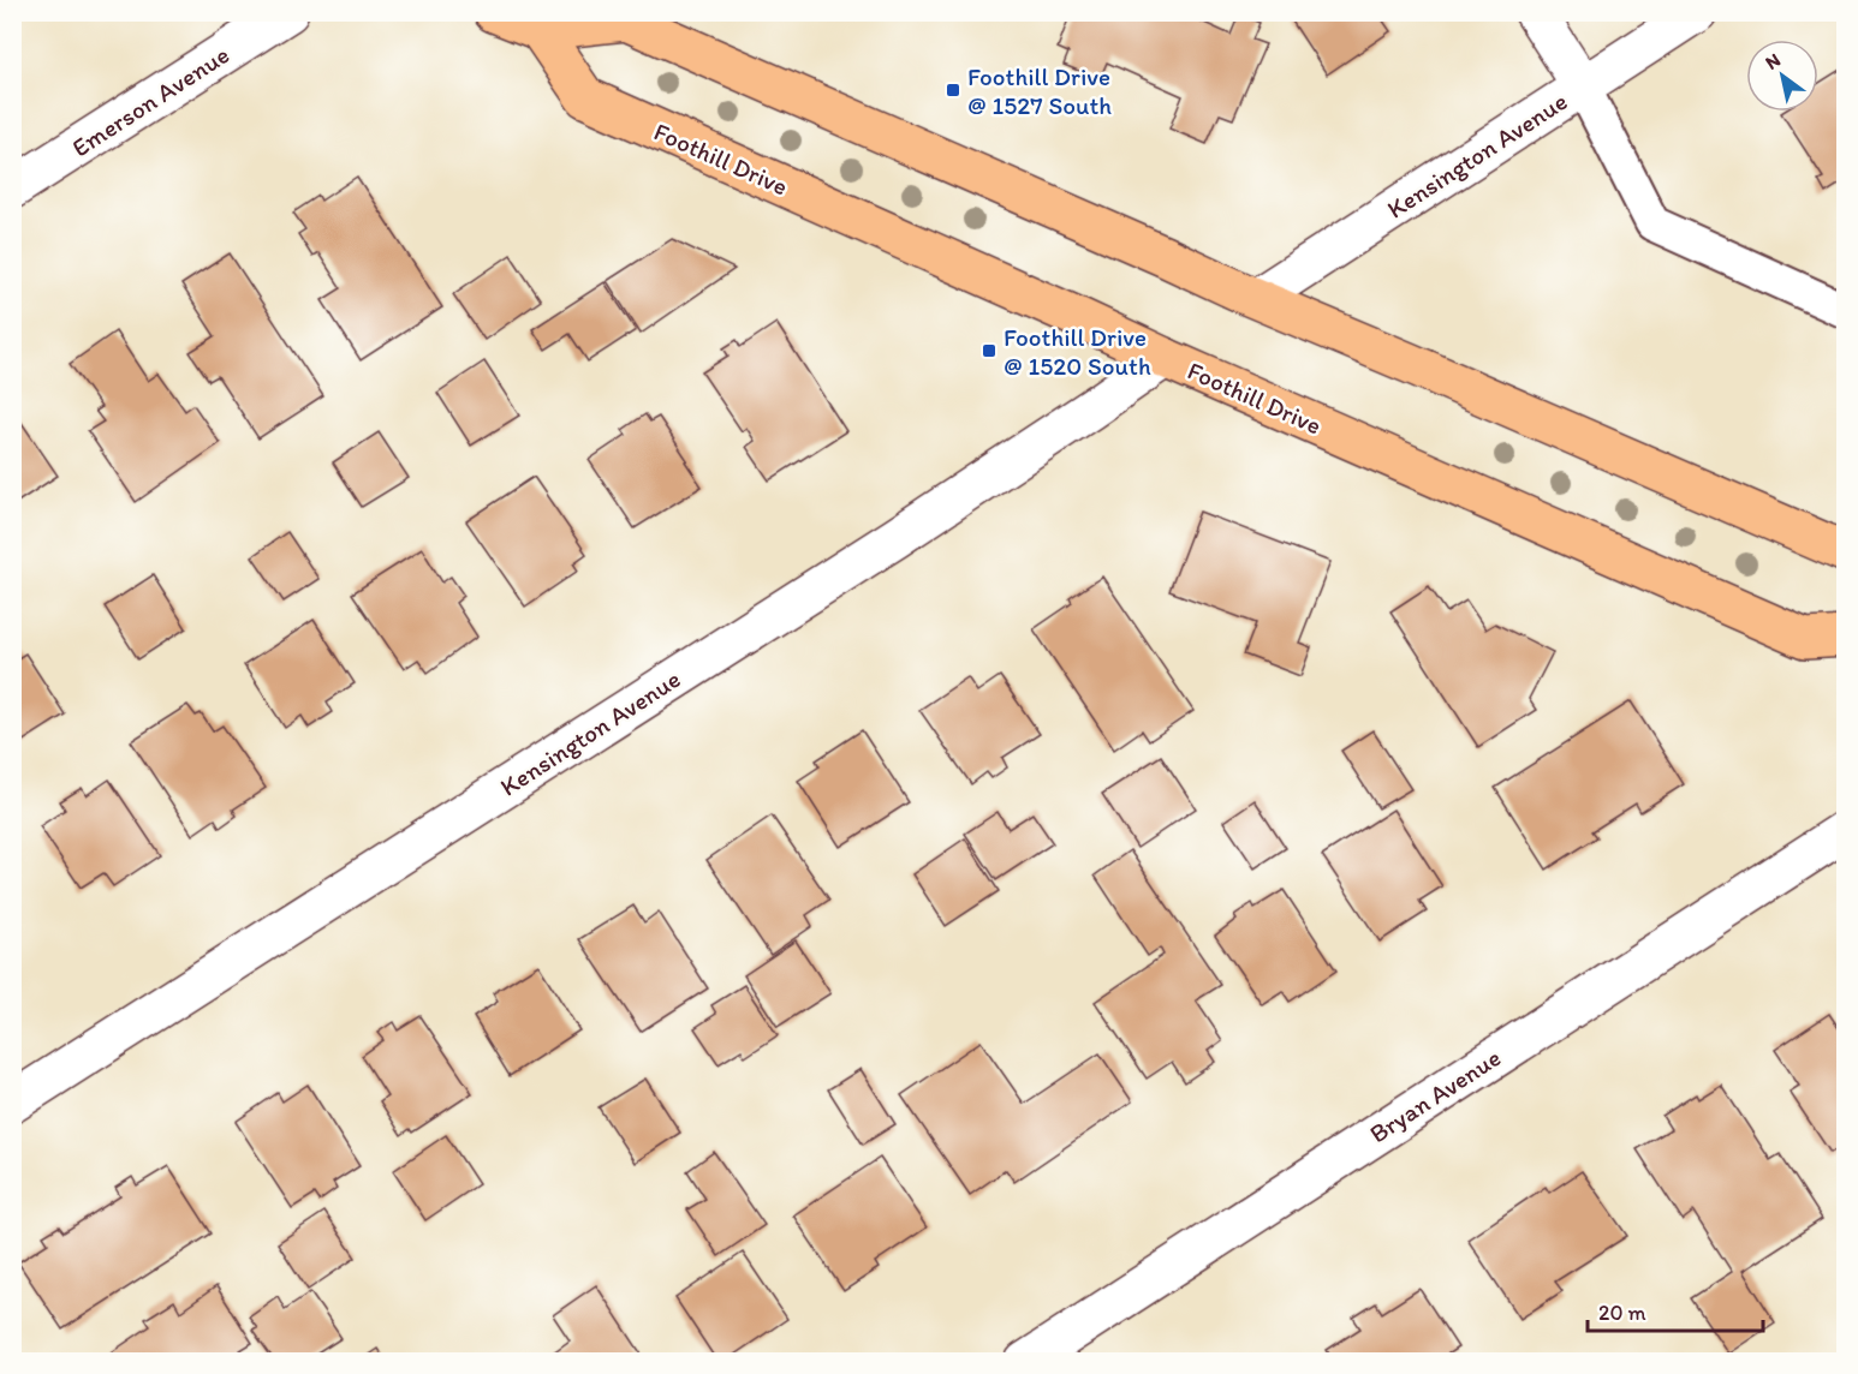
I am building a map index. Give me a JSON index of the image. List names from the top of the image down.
{
  "streets": {
    "main road": ["Foothill Drive"],
    "street": ["Emerson Avenue", "Kensington Avenue", "Bryan Avenue"]
  },
  "crossings": [
    ["Kensington Avenue", "Foothill Drive"]
  ],
  "places": {
    "transit": ["Foothill Drive @ 1527 South", "Foothill Drive @ 1520 South"]
  },
  "scale_bar": "20 m",
  "north": "top left"
}
